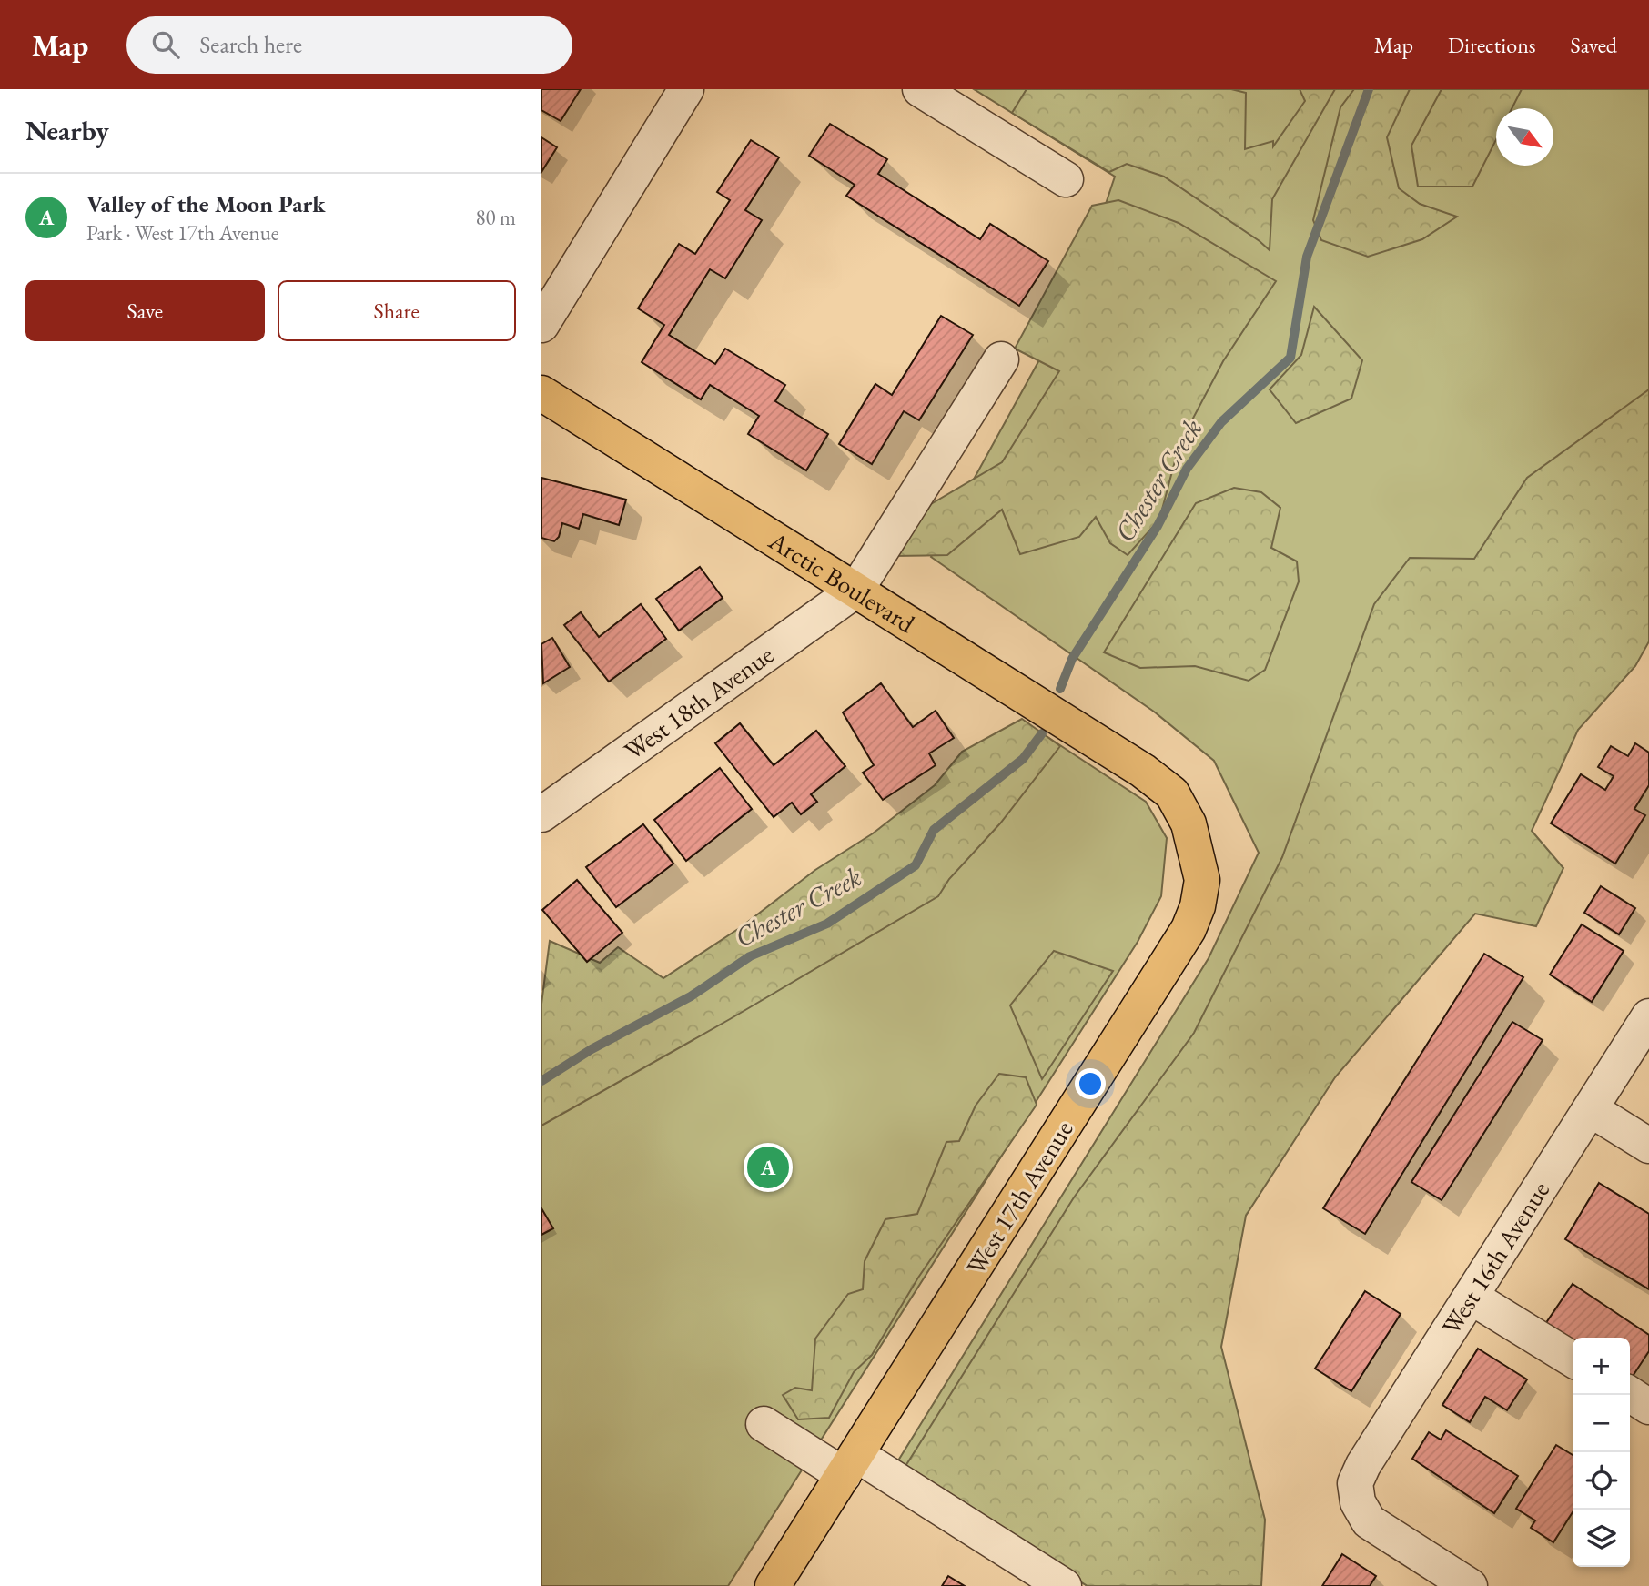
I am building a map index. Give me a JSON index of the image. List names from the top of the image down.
{
  "streets": {
    "main road": ["Arctic Boulevard", "West 17th Avenue"],
    "street": ["West 18th Avenue", "West 16th Avenue"]
  },
  "crossings": [
    ["Arctic Boulevard", "West 18th Avenue"],
    ["Arctic Boulevard", "West 17th Avenue"]
  ],
  "water": ["Chester Creek"],
  "north": "bottom right",
  "page": {
    "header": "Map",
    "search": "Search here",
    "nav": ["Map", "Directions", "Saved"],
    "heading": "Nearby",
    "list": [
      {
        "mark": "A",
        "name": "Valley of the Moon Park",
        "note": "Park · West 17th Avenue",
        "value": "80 m"
      }
    ],
    "buttons": ["Save", "Share"],
    "pins": "A",
    "map_buttons": ["+", "−"]
  }
}
